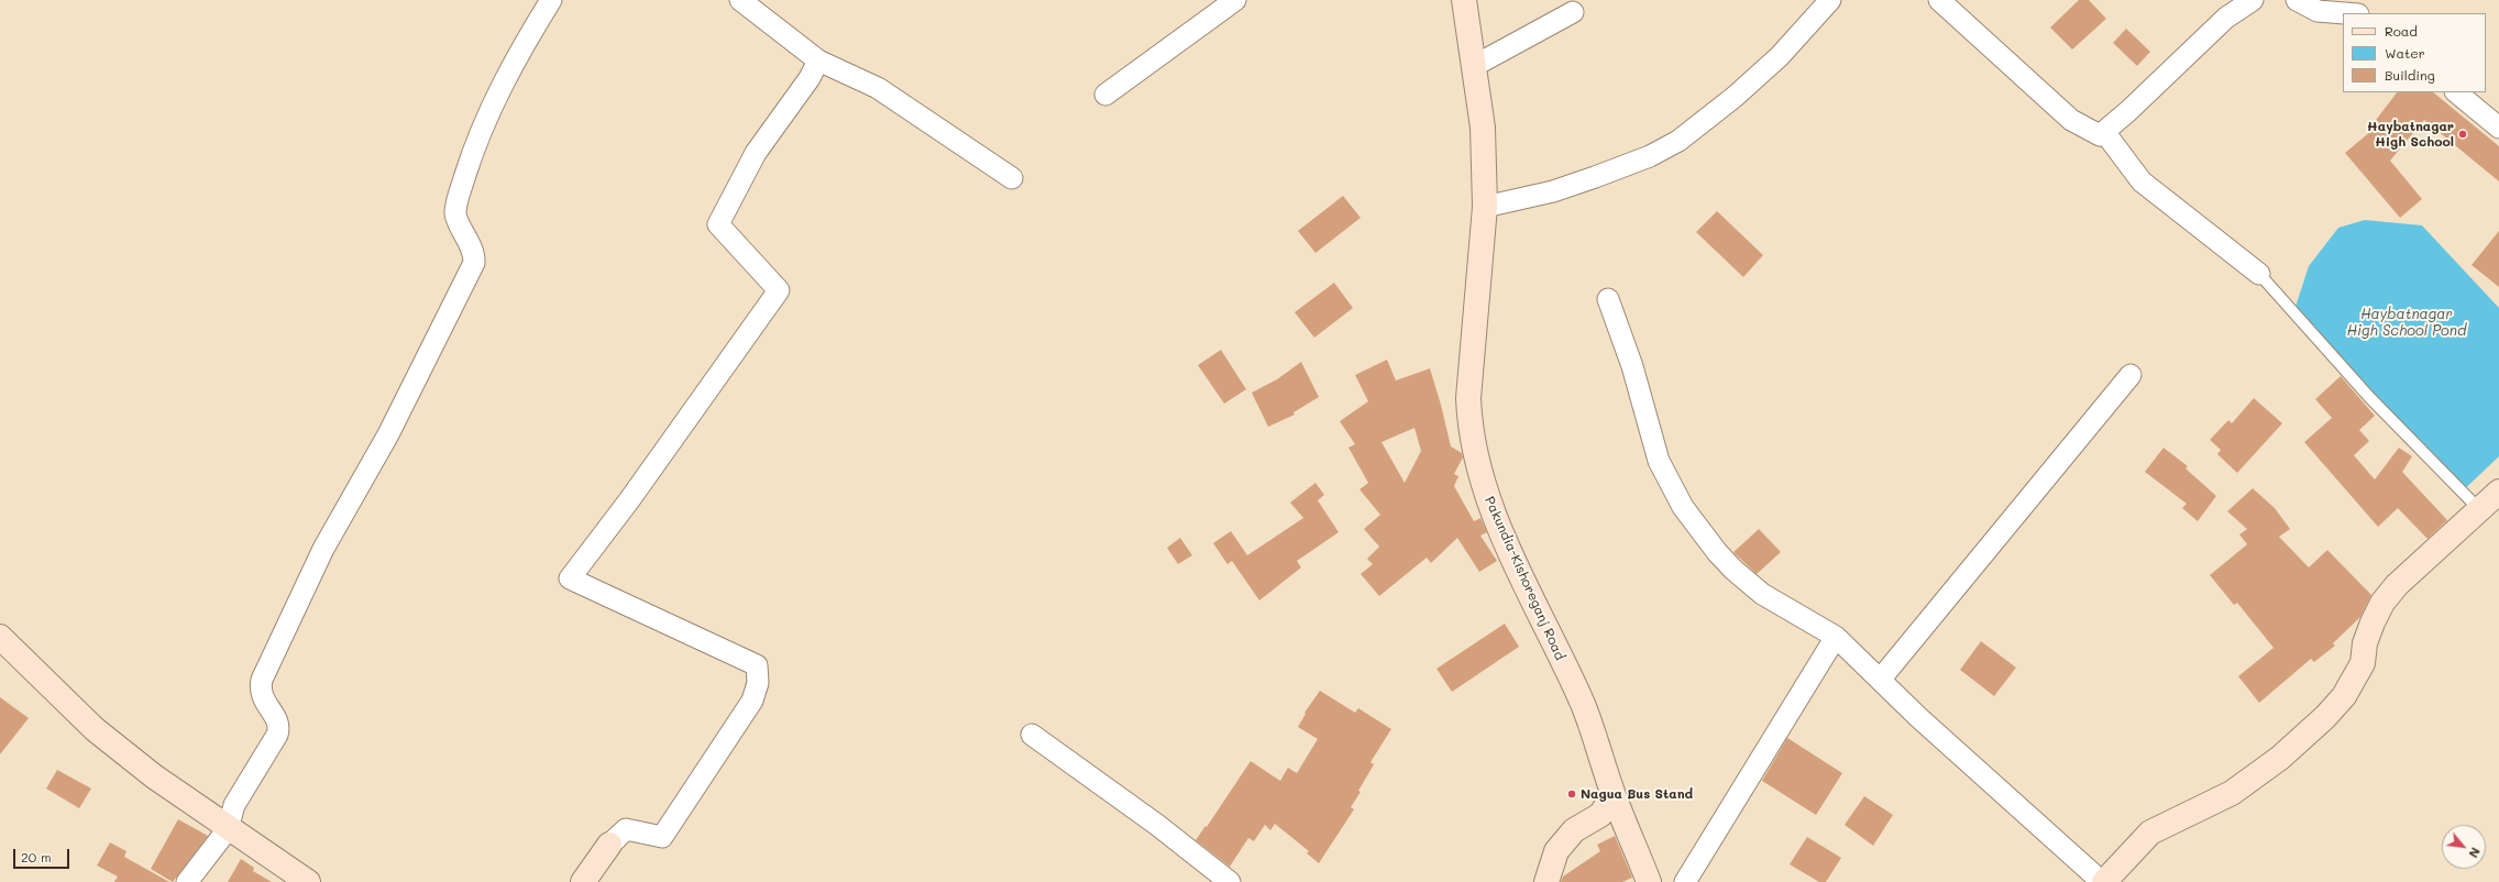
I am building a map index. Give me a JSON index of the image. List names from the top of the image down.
{
  "streets": {
    "main road": ["Pakundia-Kishoreganj Road"]
  },
  "water": ["Haybatnagar High School Pond"],
  "places": ["Haybatnagar High School", "Nagua Bus Stand"],
  "legend": ["Road", "Water", "Building"],
  "scale_bar": "20 m",
  "north": "bottom right"
}
